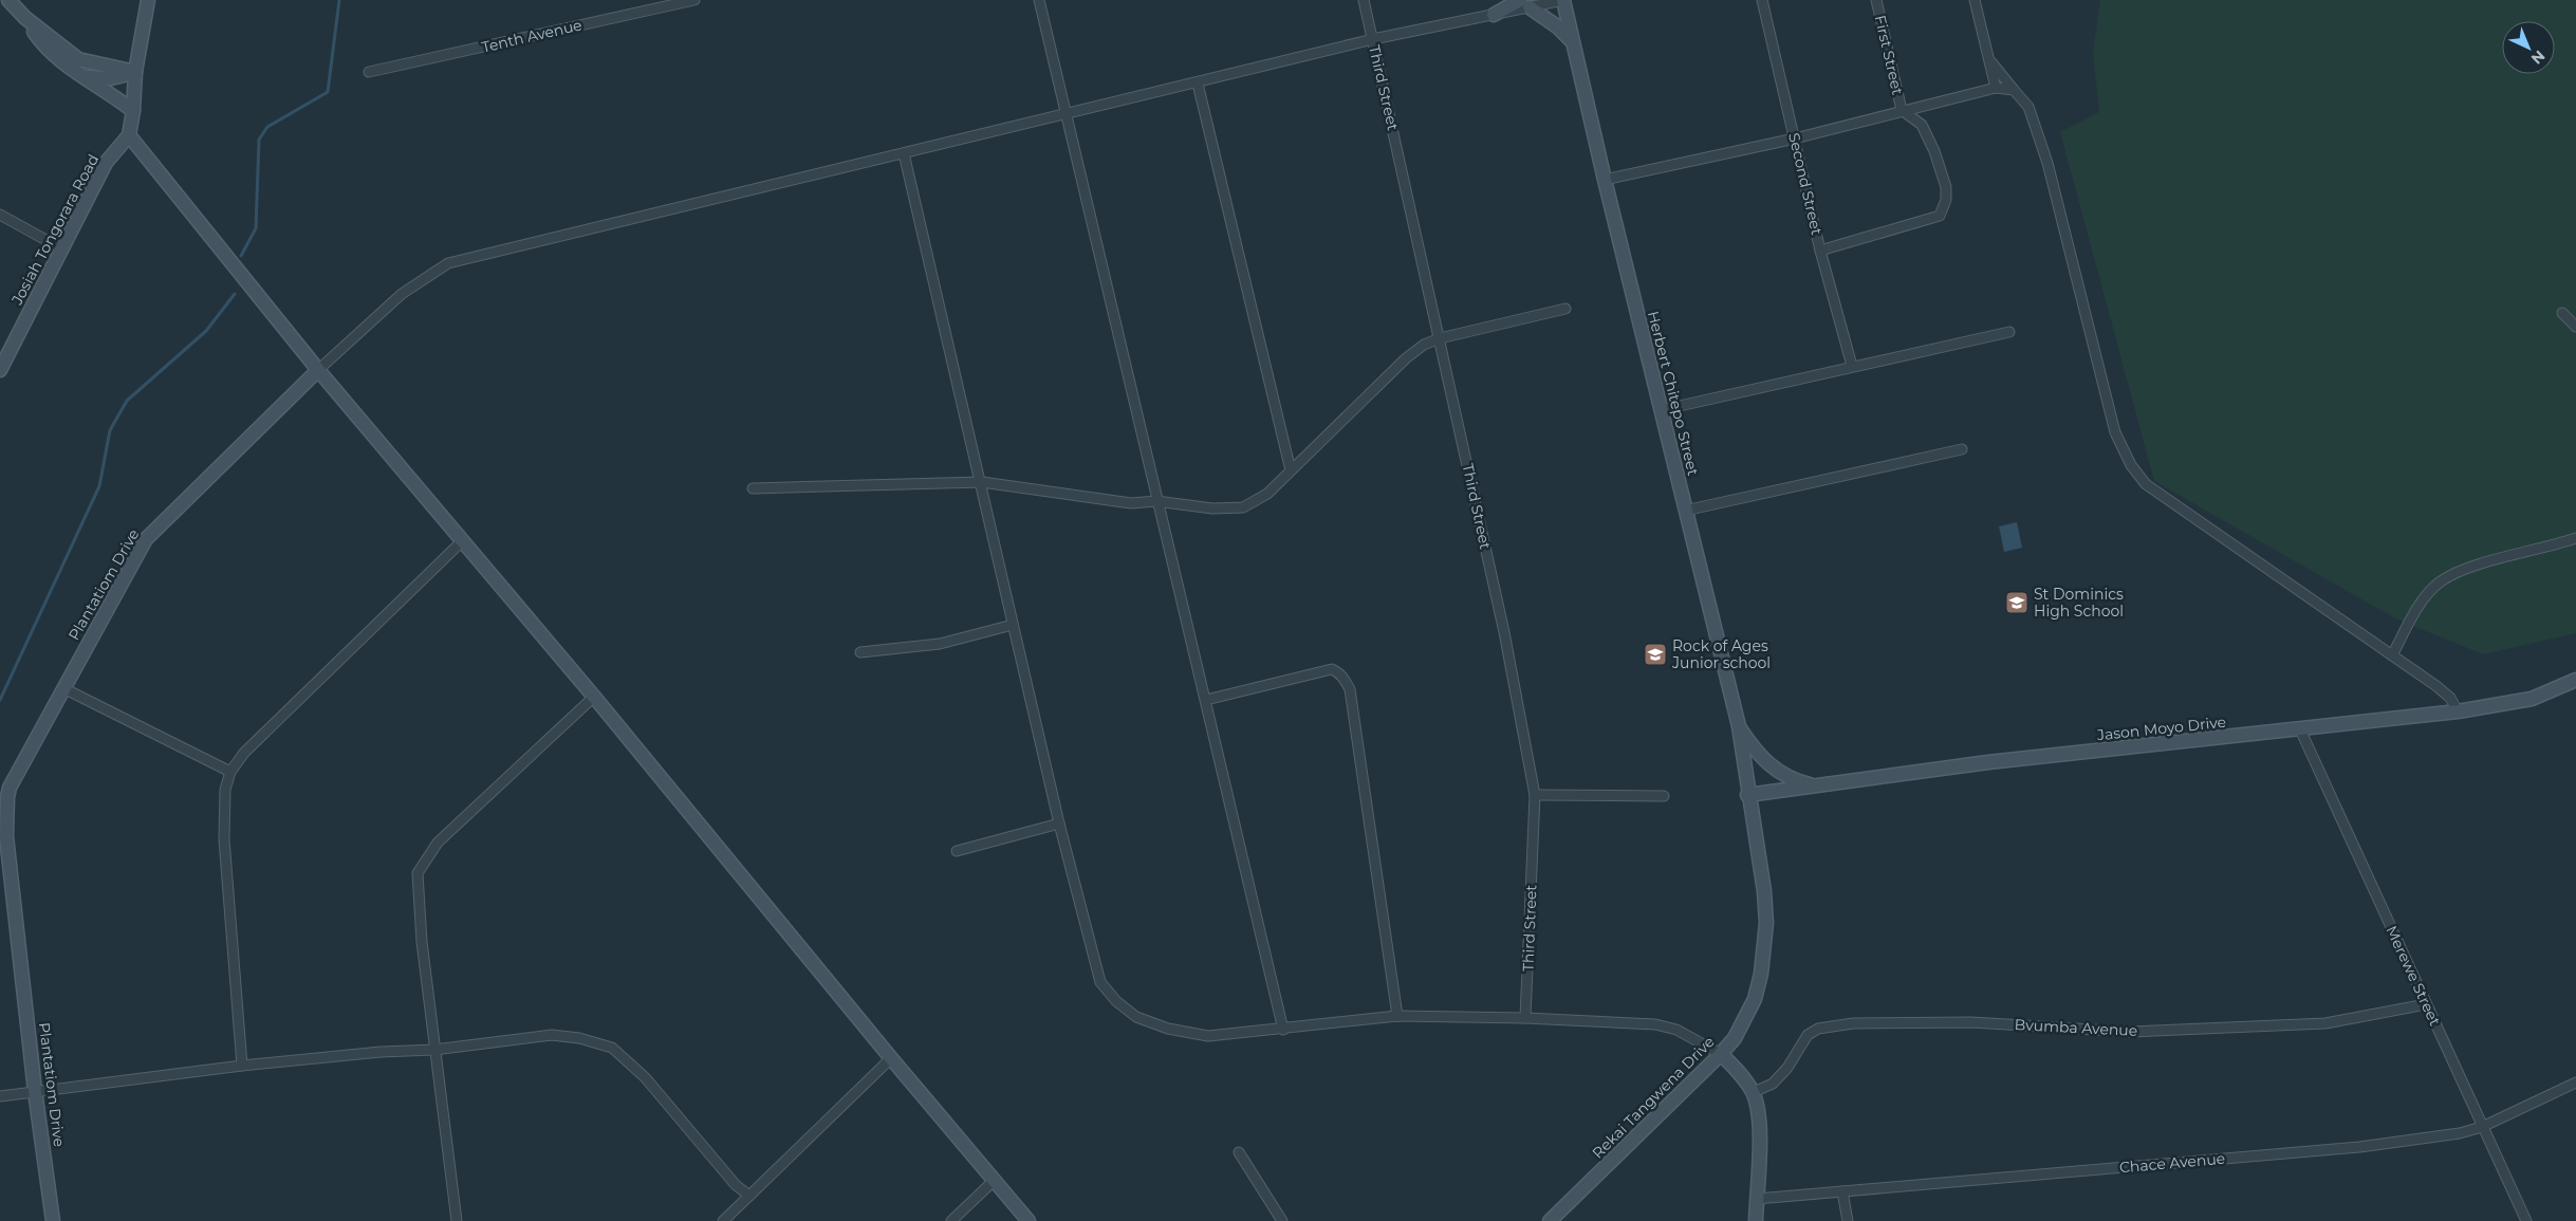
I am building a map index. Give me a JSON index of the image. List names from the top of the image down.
{
  "streets": {
    "street": [
      "Tenth Avenue",
      "First Street",
      "Third Street",
      "Second Street",
      "Josiah Tongorara Road",
      "Herbert Chitepo Street",
      "Plantatiom Drive",
      "Jason Moyo Drive",
      "Merewe Street",
      "Bvumba Avenue",
      "Rekai Tangwena Drive",
      "Chace Avenue"
    ]
  },
  "crossings": [
    ["Herbert Chitepo Street", "Jason Moyo Drive"],
    ["Herbert Chitepo Street", "Rekai Tangwena Drive"],
    ["Jason Moyo Drive", "Merewe Street"],
    ["Jason Moyo Drive", "Rekai Tangwena Drive"],
    ["Merewe Street", "Bvumba Avenue"],
    ["Merewe Street", "Chace Avenue"]
  ],
  "places": {
    "school or university": ["St Dominics High School", "Rock of Ages Junior school"]
  },
  "north": "bottom right"
}
